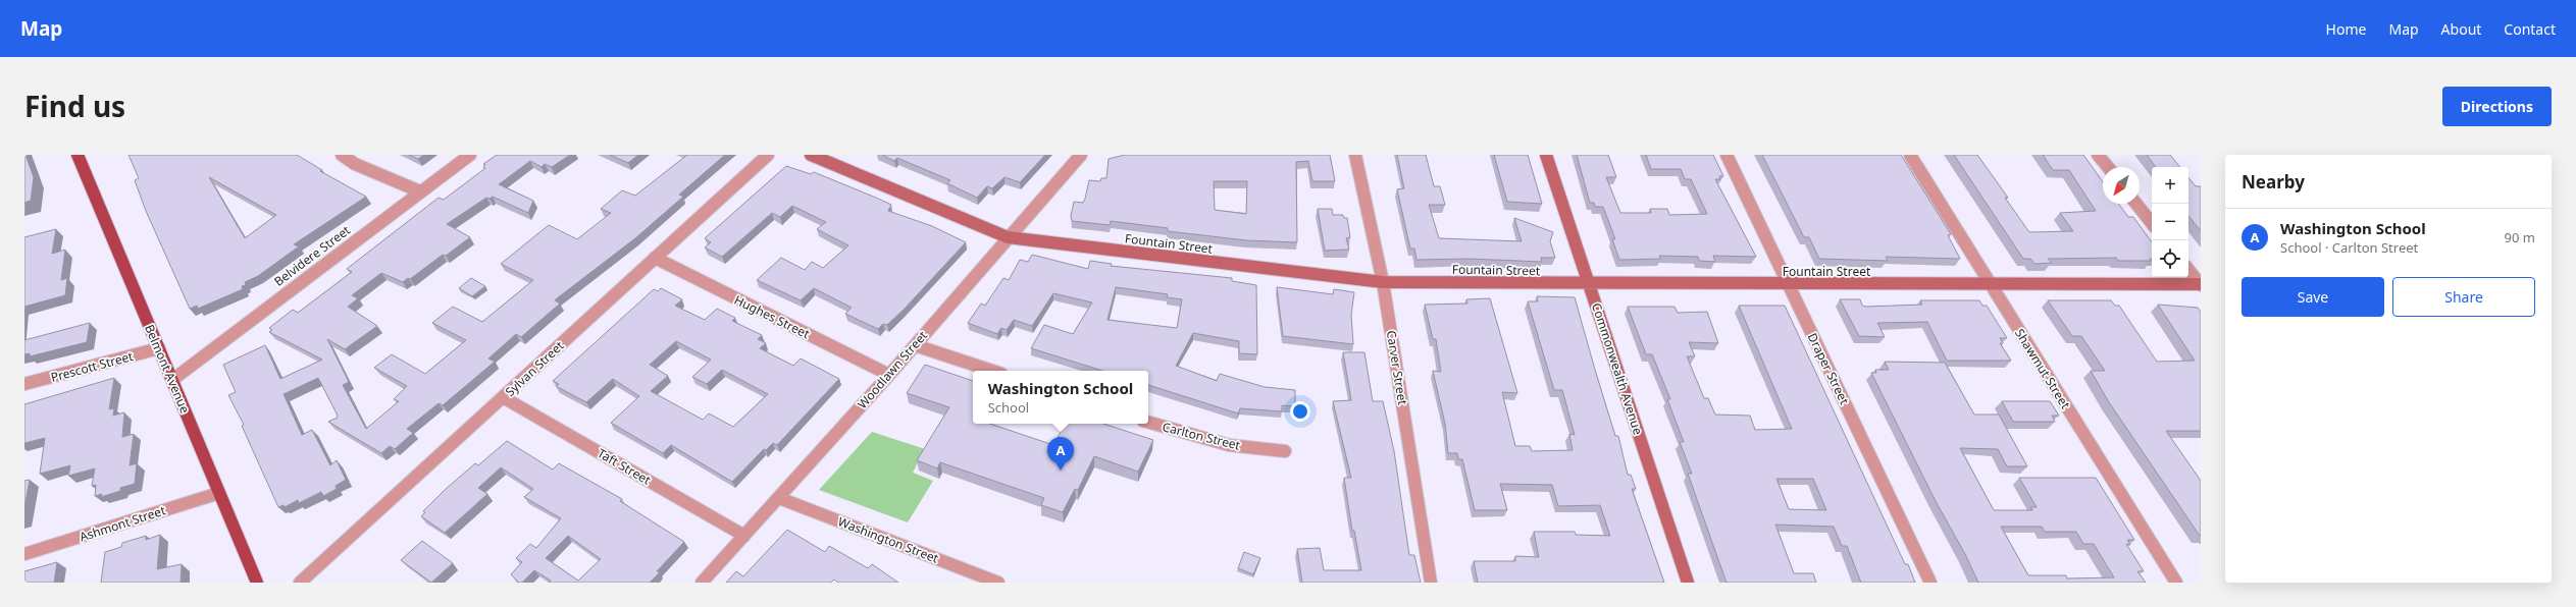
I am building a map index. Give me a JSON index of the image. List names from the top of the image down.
{
  "streets": {
    "main road": ["Belmont Avenue"],
    "street": [
      "Fountain Street",
      "Belvidere Street",
      "Hughes Street",
      "Prescott Street",
      "Carver Street",
      "Sylvan Street",
      "Commonwealth Avenue",
      "Draper Street",
      "Shawmut Street",
      "Woodlawn Street",
      "Carlton Street",
      "Taft Street",
      "Ashmont Street",
      "Washington Street"
    ]
  },
  "crossings": [
    ["Fountain Street", "Carver Street"],
    ["Fountain Street", "Commonwealth Avenue"],
    ["Fountain Street", "Draper Street"],
    ["Fountain Street", "Shawmut Street"],
    ["Fountain Street", "Woodlawn Street"],
    ["Belvidere Street", "Belmont Avenue"],
    ["Hughes Street", "Sylvan Street"],
    ["Hughes Street", "Woodlawn Street"],
    ["Prescott Street", "Belmont Avenue"],
    ["Belmont Avenue", "Ashmont Street"],
    ["Sylvan Street", "Taft Street"],
    ["Woodlawn Street", "Taft Street"],
    ["Woodlawn Street", "Washington Street"]
  ],
  "north": "bottom left",
  "page": {
    "header": "Map",
    "nav": [
      "Home",
      "Map",
      "About",
      "Contact"
    ],
    "title": "Find us",
    "buttons": [
      "Directions",
      ["Save", "Share"]
    ],
    "heading": "Nearby",
    "map_buttons": ["+", "−"],
    "list": [
      {
        "mark": "A",
        "name": "Washington School",
        "note": "School · Carlton Street",
        "value": "90 m"
      }
    ],
    "popup": ["Washington School", "School"],
    "pins": "A"
  }
}
